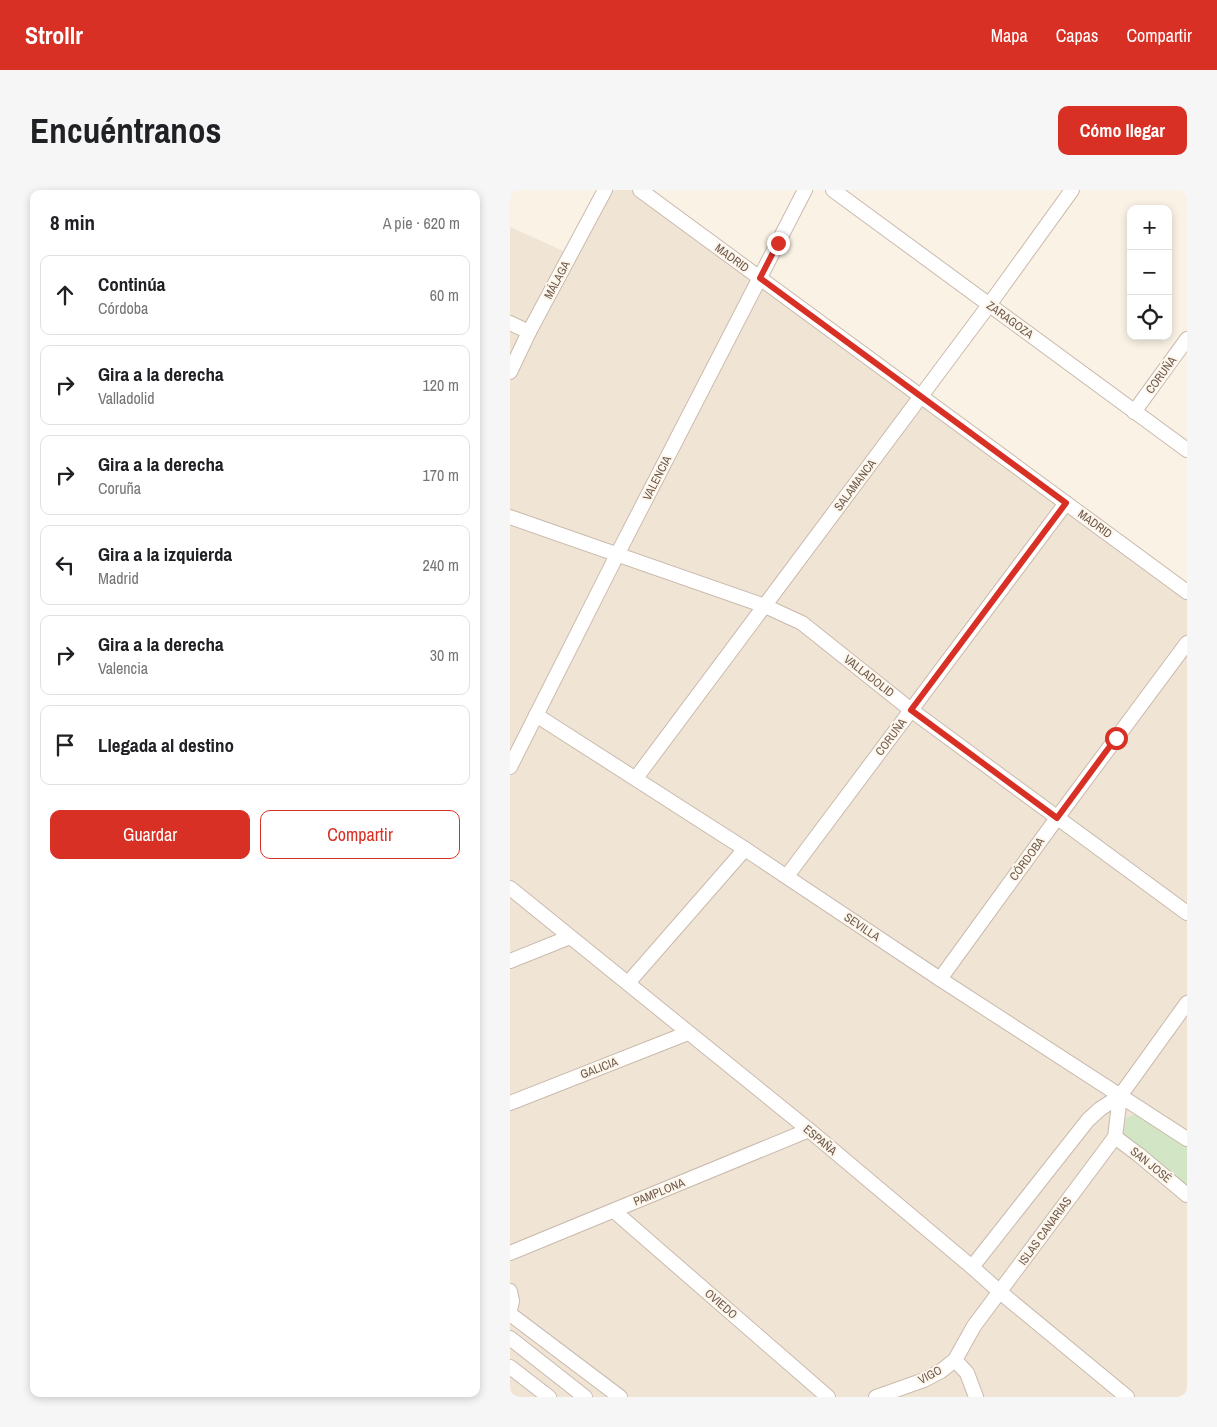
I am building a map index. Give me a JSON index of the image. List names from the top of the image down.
{
  "streets": {
    "street": [
      "MADRID",
      "MÁLAGA",
      "ZARAGOZA",
      "CORUÑA",
      "VALENCIA",
      "SALAMANCA",
      "VALLADOLID",
      "CÓRDOBA",
      "SEVILLA",
      "GALICIA",
      "ESPAÑA",
      "SAN JOSÉ",
      "PAMPLONA",
      "ISLAS CANARIAS",
      "OVIEDO",
      "VIGO"
    ]
  },
  "crossings": [
    ["MADRID", "CORUÑA"],
    ["MADRID", "VALENCIA"],
    ["MADRID", "SALAMANCA"],
    ["ZARAGOZA", "CORUÑA"],
    ["ZARAGOZA", "SALAMANCA"],
    ["CORUÑA", "VALLADOLID"],
    ["CORUÑA", "SEVILLA"],
    ["VALENCIA", "VALLADOLID"],
    ["VALENCIA", "SEVILLA"],
    ["SALAMANCA", "VALLADOLID"],
    ["SALAMANCA", "SEVILLA"],
    ["VALLADOLID", "CÓRDOBA"],
    ["CÓRDOBA", "SEVILLA"],
    ["SEVILLA", "ISLAS CANARIAS"],
    ["GALICIA", "ESPAÑA"],
    ["ESPAÑA", "PAMPLONA"],
    ["ESPAÑA", "ISLAS CANARIAS"],
    ["SAN JOSÉ", "ISLAS CANARIAS"],
    ["PAMPLONA", "OVIEDO"],
    ["ISLAS CANARIAS", "VIGO"]
  ],
  "page": {
    "header": "Strollr",
    "nav": ["Mapa", "Capas", "Compartir"],
    "buttons": [
      "Cómo llegar",
      ["Guardar", "Compartir"]
    ],
    "title": "Encuéntranos",
    "heading": ["8 min", "A pie · 620 m"],
    "map_buttons": ["+", "−"],
    "list": [
      ["Continúa", "Córdoba", "60 m"],
      ["Gira a la derecha", "Valladolid", "120 m"],
      ["Gira a la derecha", "Coruña", "170 m"],
      ["Gira a la izquierda", "Madrid", "240 m"],
      ["Gira a la derecha", "Valencia", "30 m"],
      "Llegada al destino"
    ]
  }
}
